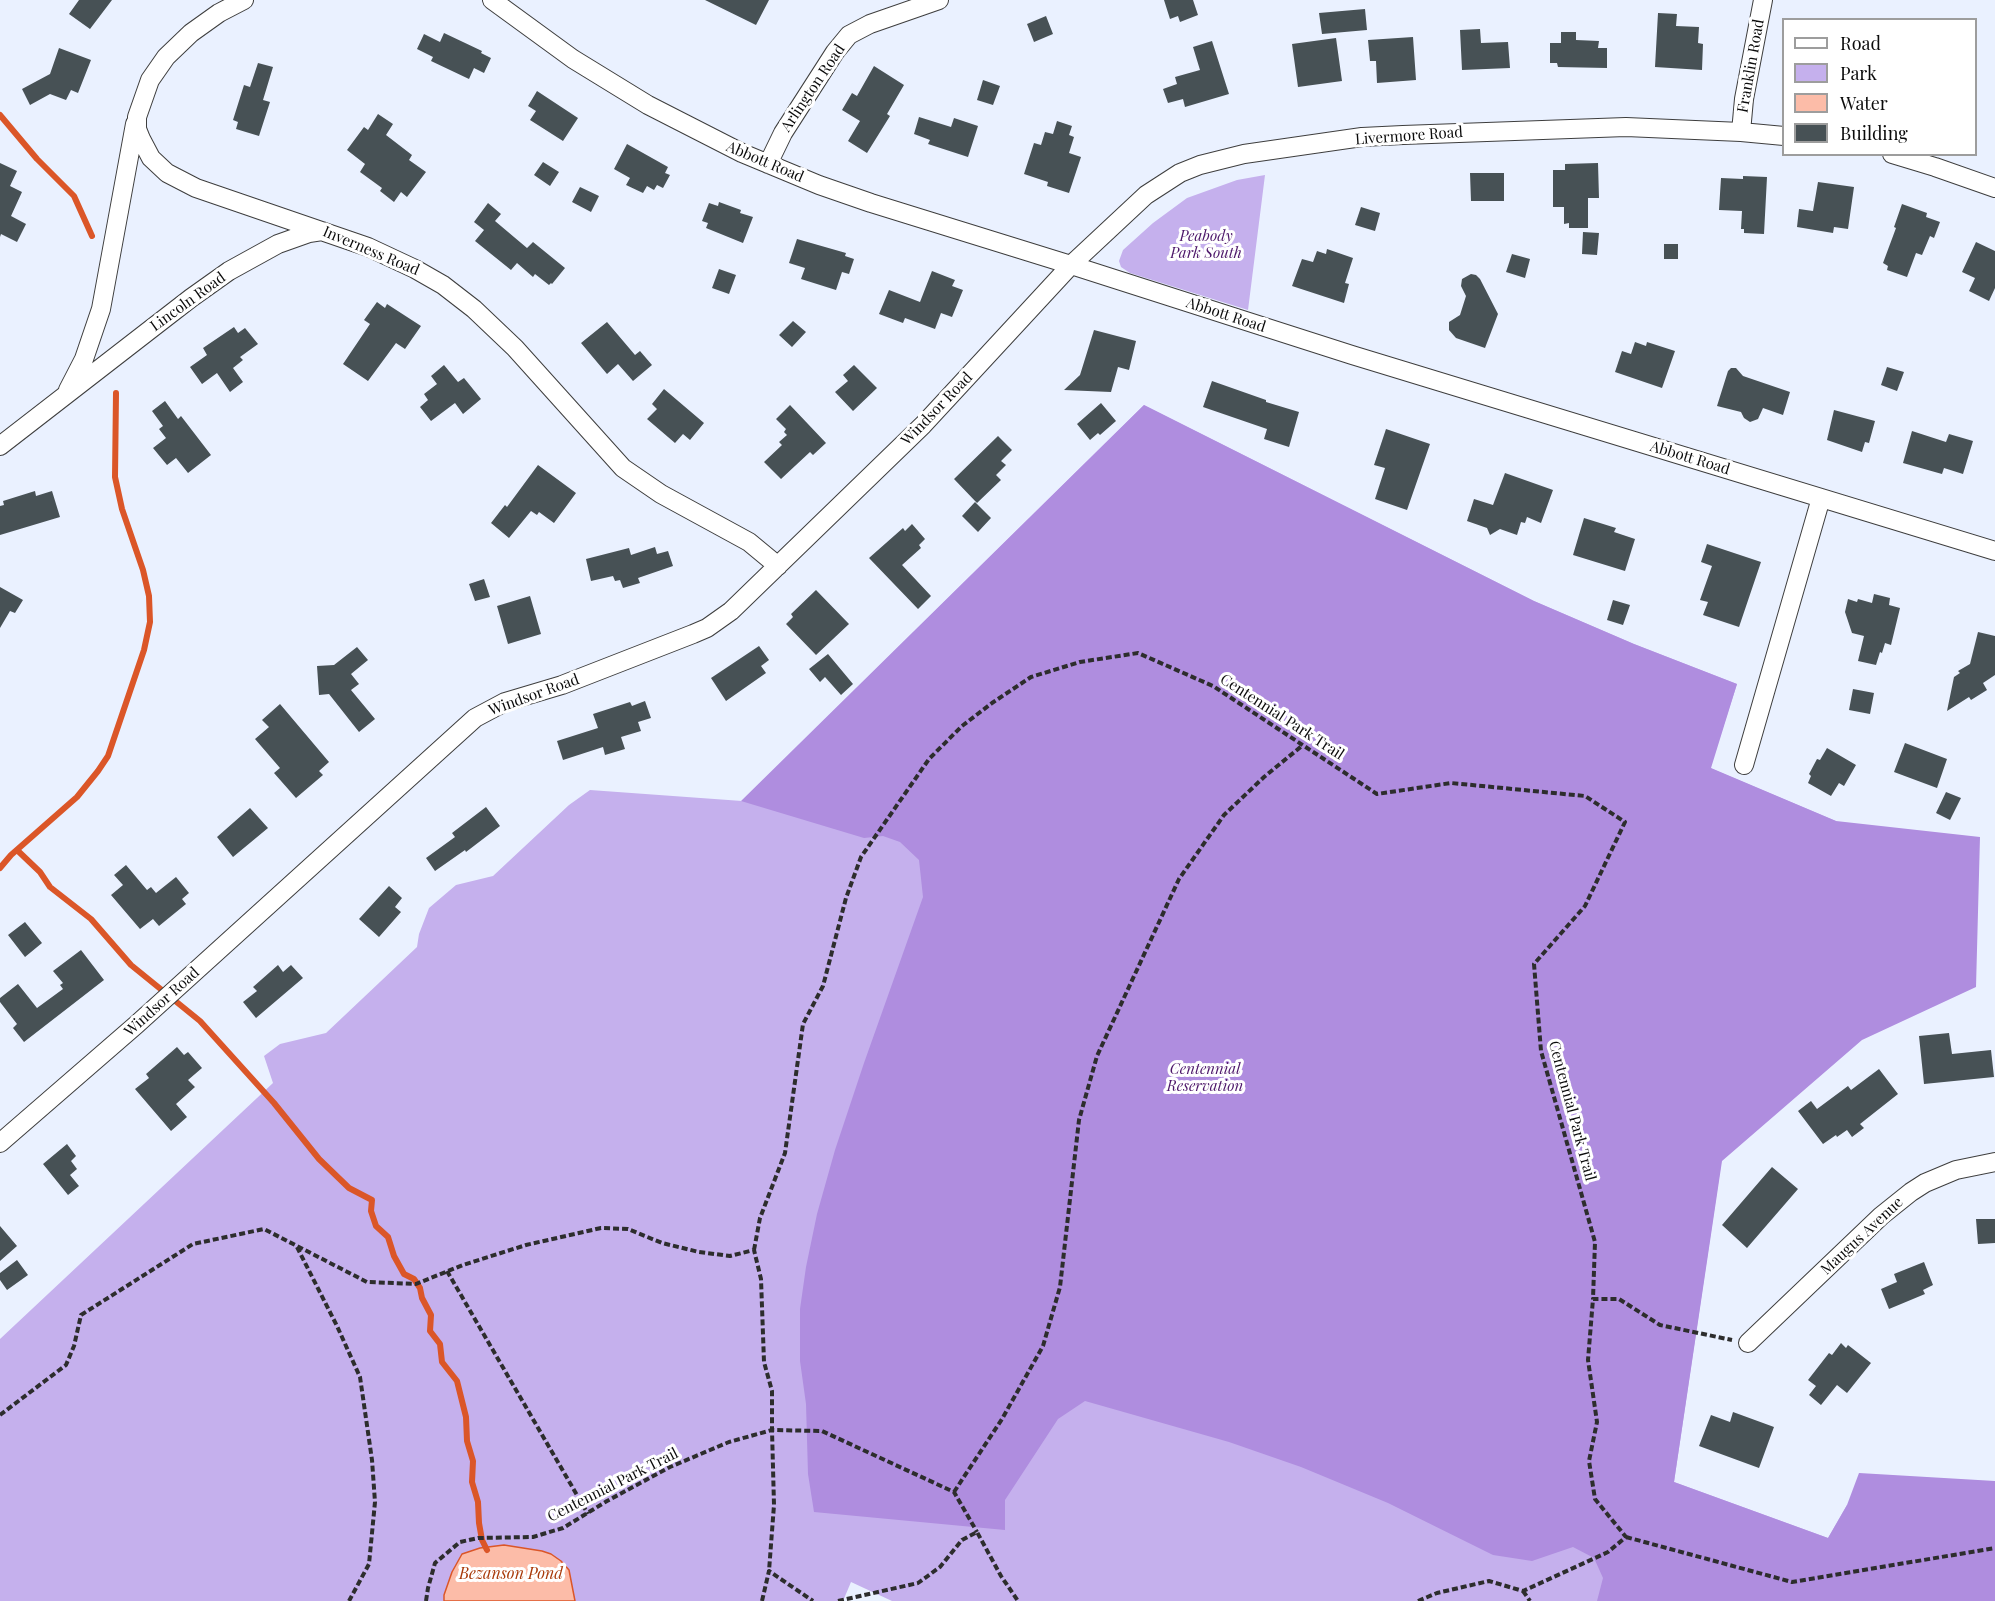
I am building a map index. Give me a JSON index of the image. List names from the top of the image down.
{
  "streets": {
    "street": [
      "Franklin Road",
      "Arlington Road",
      "Livermore Road",
      "Abbott Road",
      "Inverness Road",
      "Lincoln Road",
      "Windsor Road",
      "Maugus Avenue"
    ],
    "path": ["Centennial Park Trail"]
  },
  "crossings": [
    ["Franklin Road", "Livermore Road"],
    ["Arlington Road", "Abbott Road"],
    ["Livermore Road", "Abbott Road"],
    ["Livermore Road", "Windsor Road"],
    ["Abbott Road", "Windsor Road"],
    ["Inverness Road", "Lincoln Road"],
    ["Inverness Road", "Windsor Road"]
  ],
  "water": ["Bezanson Pond"],
  "parks": ["Peabody Park South", "Centennial Reservation"],
  "legend": [
    "Road",
    "Park",
    "Water",
    "Building"
  ]
}
